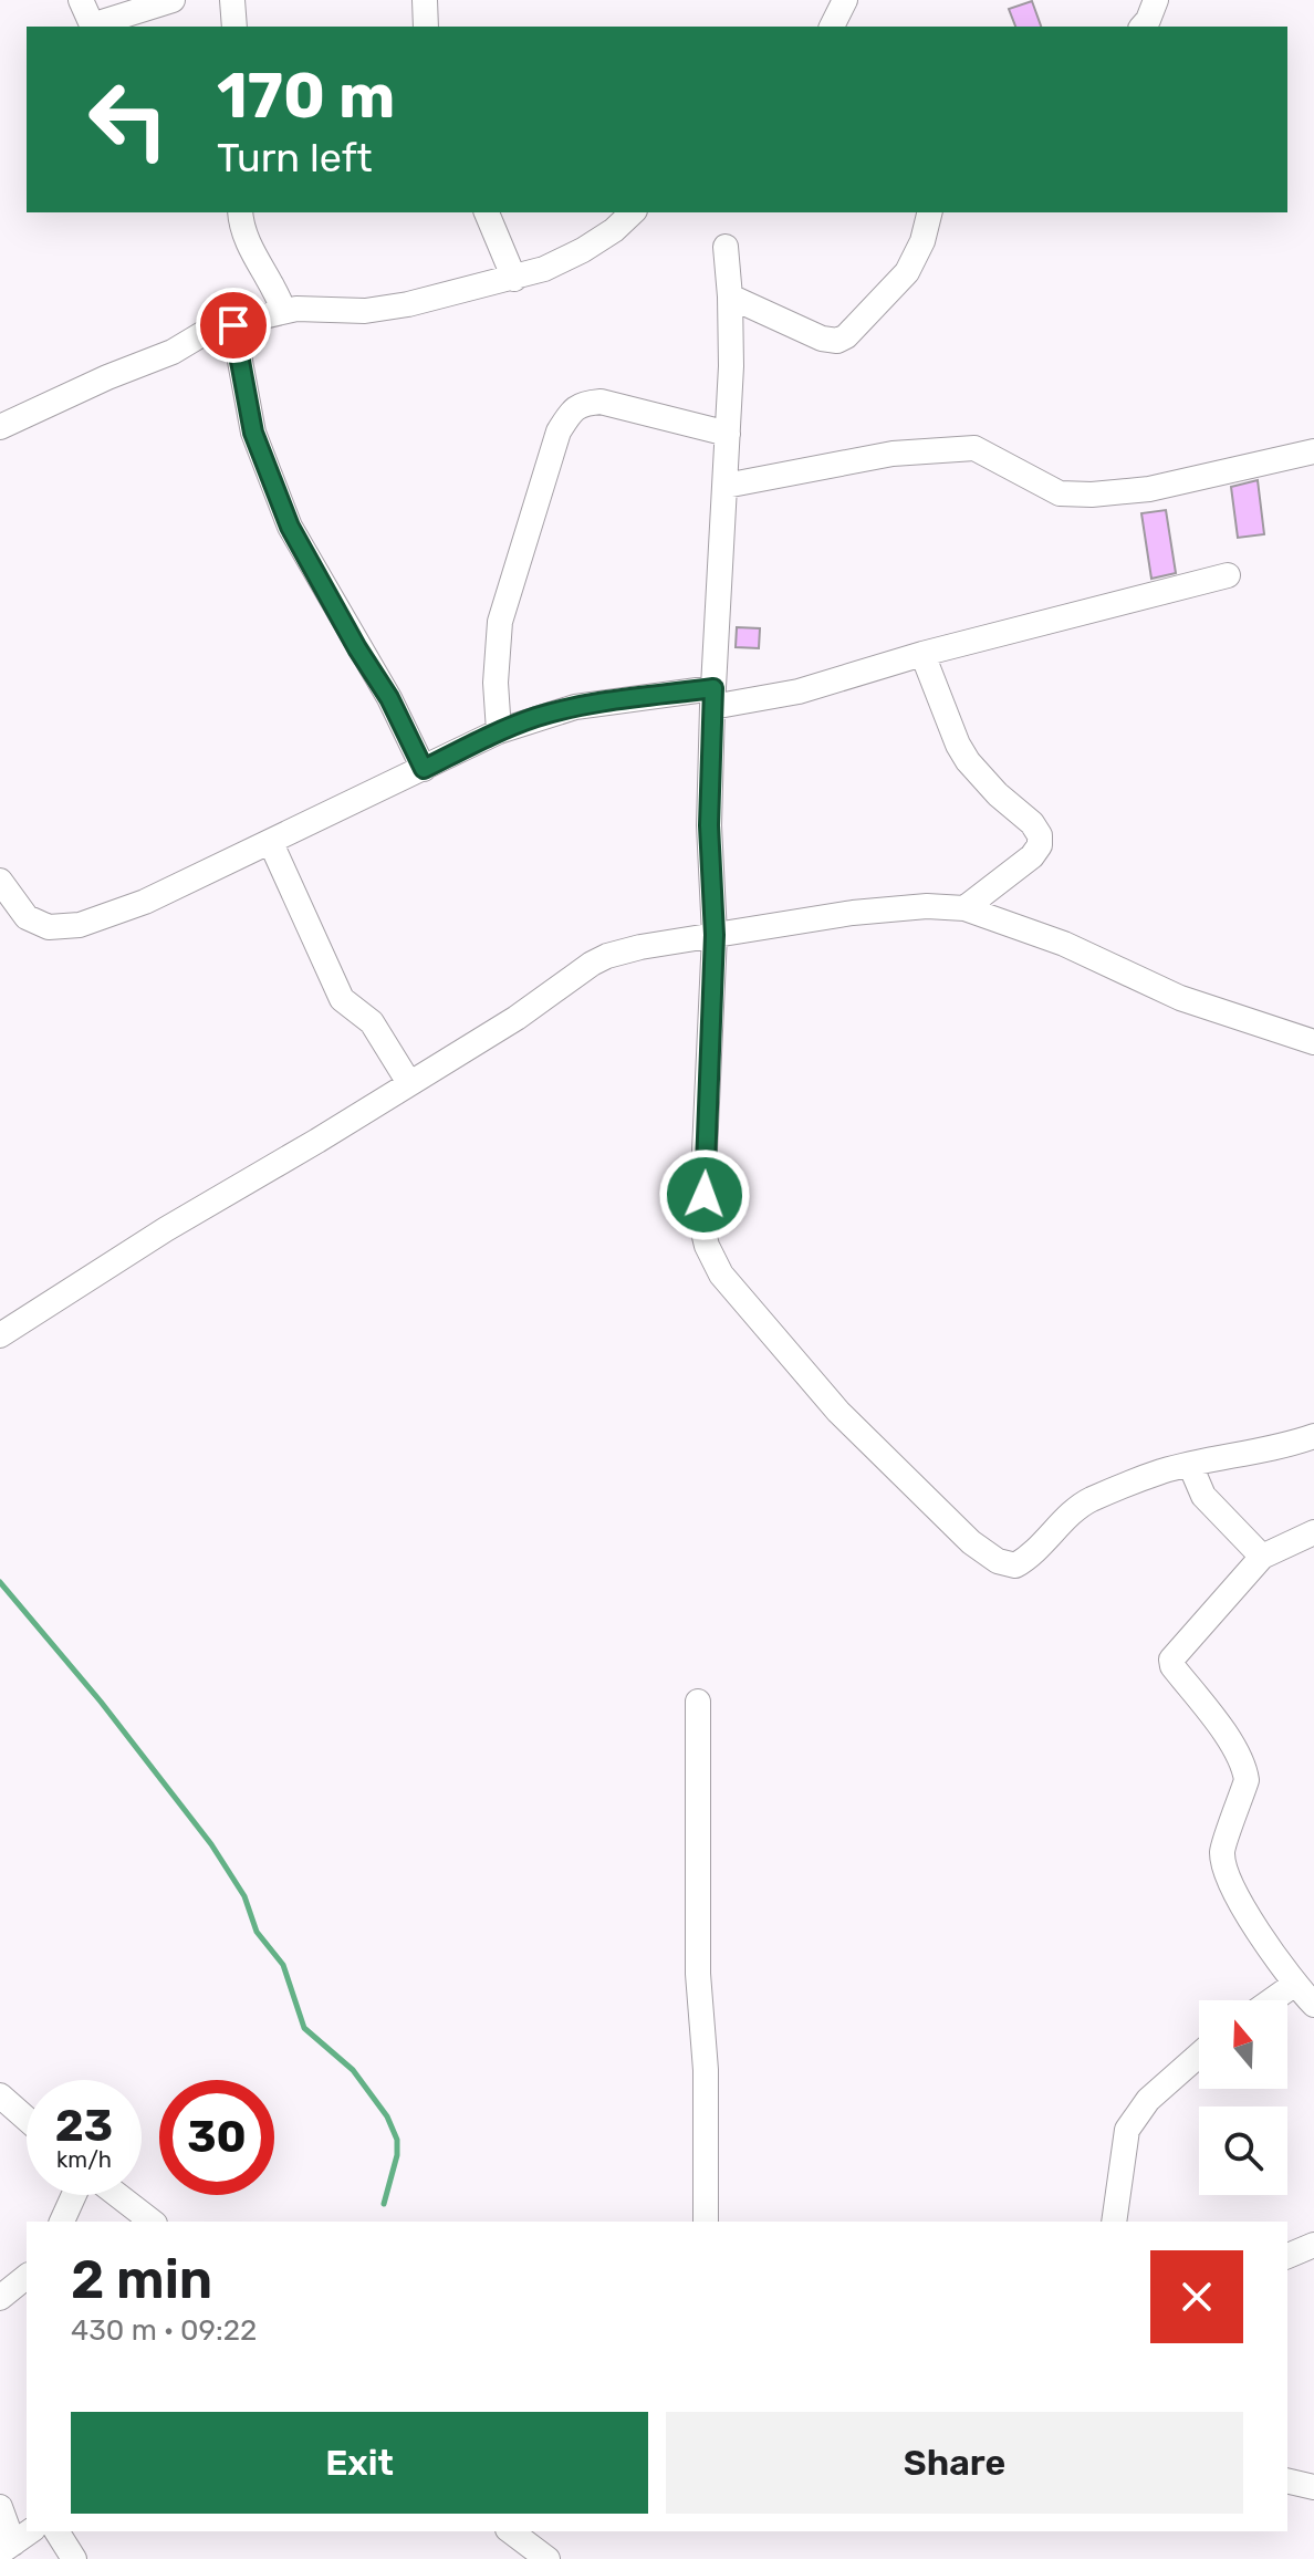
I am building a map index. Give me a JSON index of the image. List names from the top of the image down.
{
  "north": "top",
  "page": {
    "turn": ["170 m", "Turn left"],
    "speed": "23 km/h",
    "limit": "30",
    "heading": ["2 min", "430 m · 09:22"],
    "buttons": ["Exit", "Share"]
  }
}
